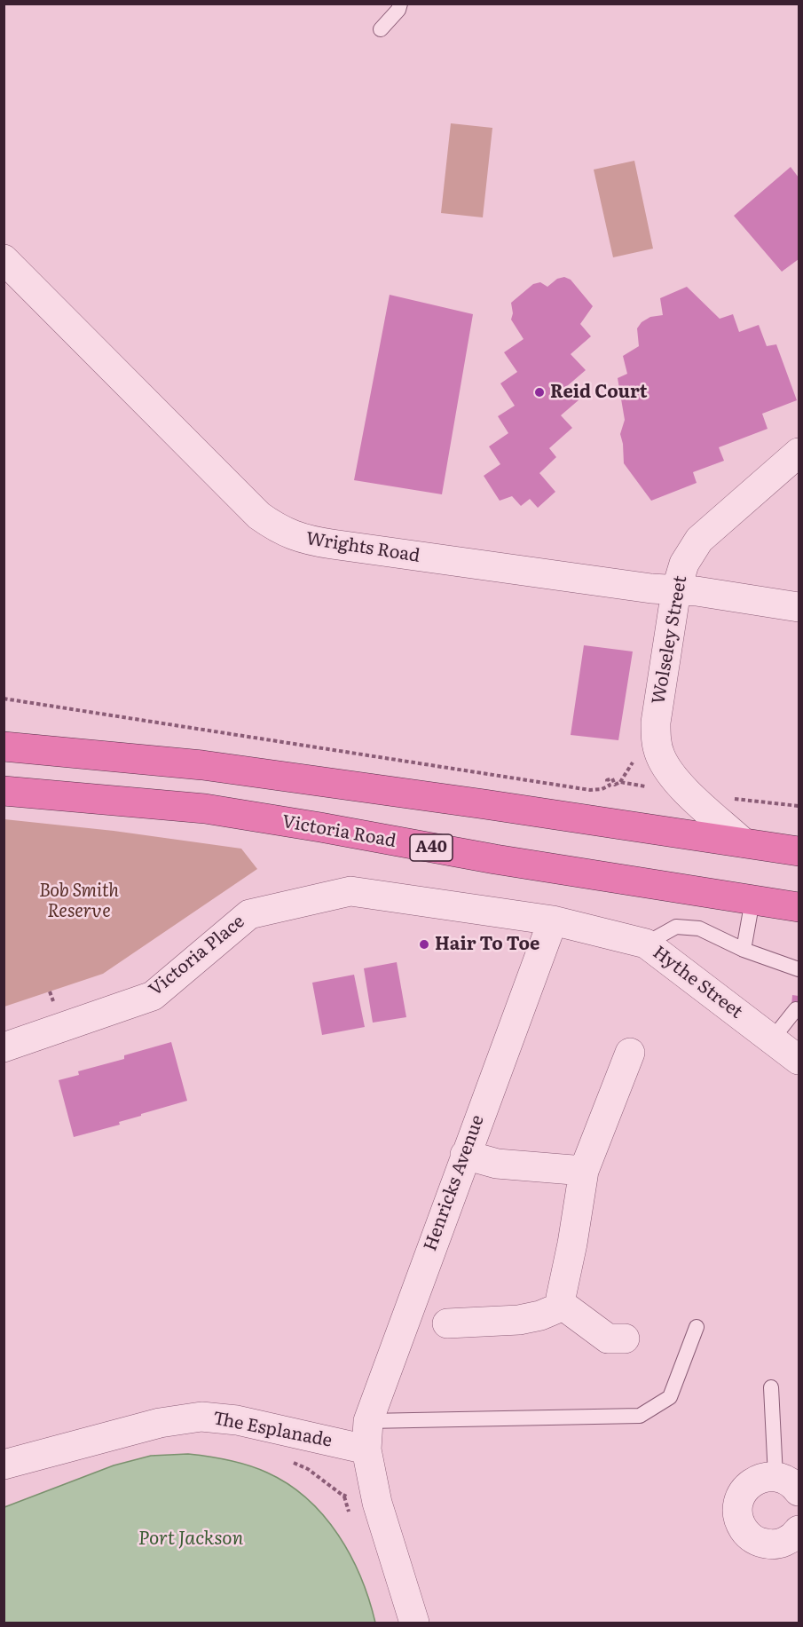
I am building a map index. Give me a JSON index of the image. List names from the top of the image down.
{
  "streets": {
    "highway": ["Victoria Road", "A40"],
    "street": [
      "Wrights Road",
      "Wolseley Street",
      "Victoria Place",
      "Hythe Street",
      "Henricks Avenue",
      "The Esplanade"
    ]
  },
  "crossings": [
    ["Wrights Road", "Wolseley Street"],
    ["Victoria Place", "Hythe Street"],
    ["Victoria Place", "Henricks Avenue"],
    ["Hythe Street", "Henricks Avenue"],
    ["Henricks Avenue", "The Esplanade"]
  ],
  "water": ["Port Jackson"],
  "parks": ["Bob Smith Reserve"],
  "places": ["Reid Court", "Hair To Toe"]
}
